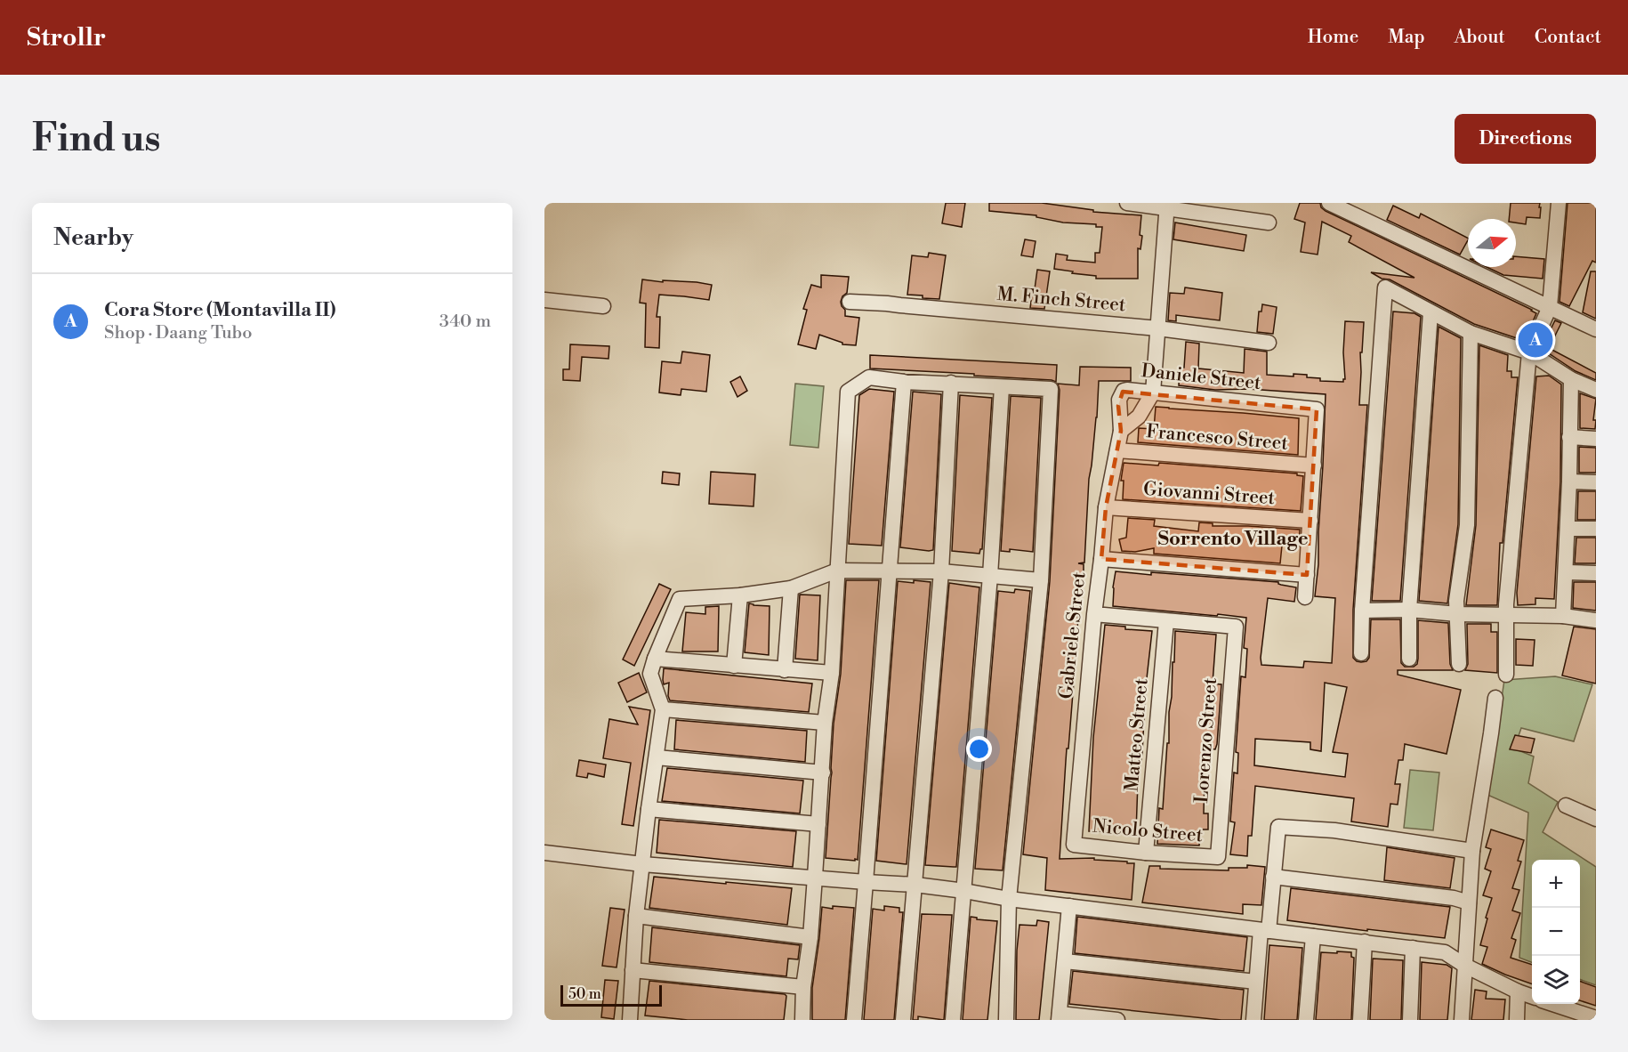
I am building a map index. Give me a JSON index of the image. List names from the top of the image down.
{
  "streets": {
    "street": [
      "M. Finch Street",
      "Daniele Street",
      "Francesco Street",
      "Giovanni Street",
      "Gabriele Street",
      "Matteo Street",
      "Lorenzo Street",
      "Nicolo Street"
    ]
  },
  "crossings": [
    ["Daniele Street", "Francesco Street"],
    ["Daniele Street", "Gabriele Street"],
    ["Francesco Street", "Gabriele Street"],
    ["Giovanni Street", "Gabriele Street"],
    ["Gabriele Street", "Nicolo Street"],
    ["Matteo Street", "Lorenzo Street"],
    ["Matteo Street", "Nicolo Street"],
    ["Lorenzo Street", "Nicolo Street"]
  ],
  "districts": ["Sorrento Village"],
  "scale_bar": "50 m",
  "north": "right",
  "page": {
    "header": "Strollr",
    "nav": [
      "Home",
      "Map",
      "About",
      "Contact"
    ],
    "buttons": "Directions",
    "title": "Find us",
    "heading": "Nearby",
    "list": [
      {
        "mark": "A",
        "name": "Cora Store (Montavilla II)",
        "note": "Shop · Daang Tubo",
        "value": "340 m"
      }
    ],
    "pins": "A",
    "map_buttons": ["+", "−"],
    "scale": "50 m"
  }
}
